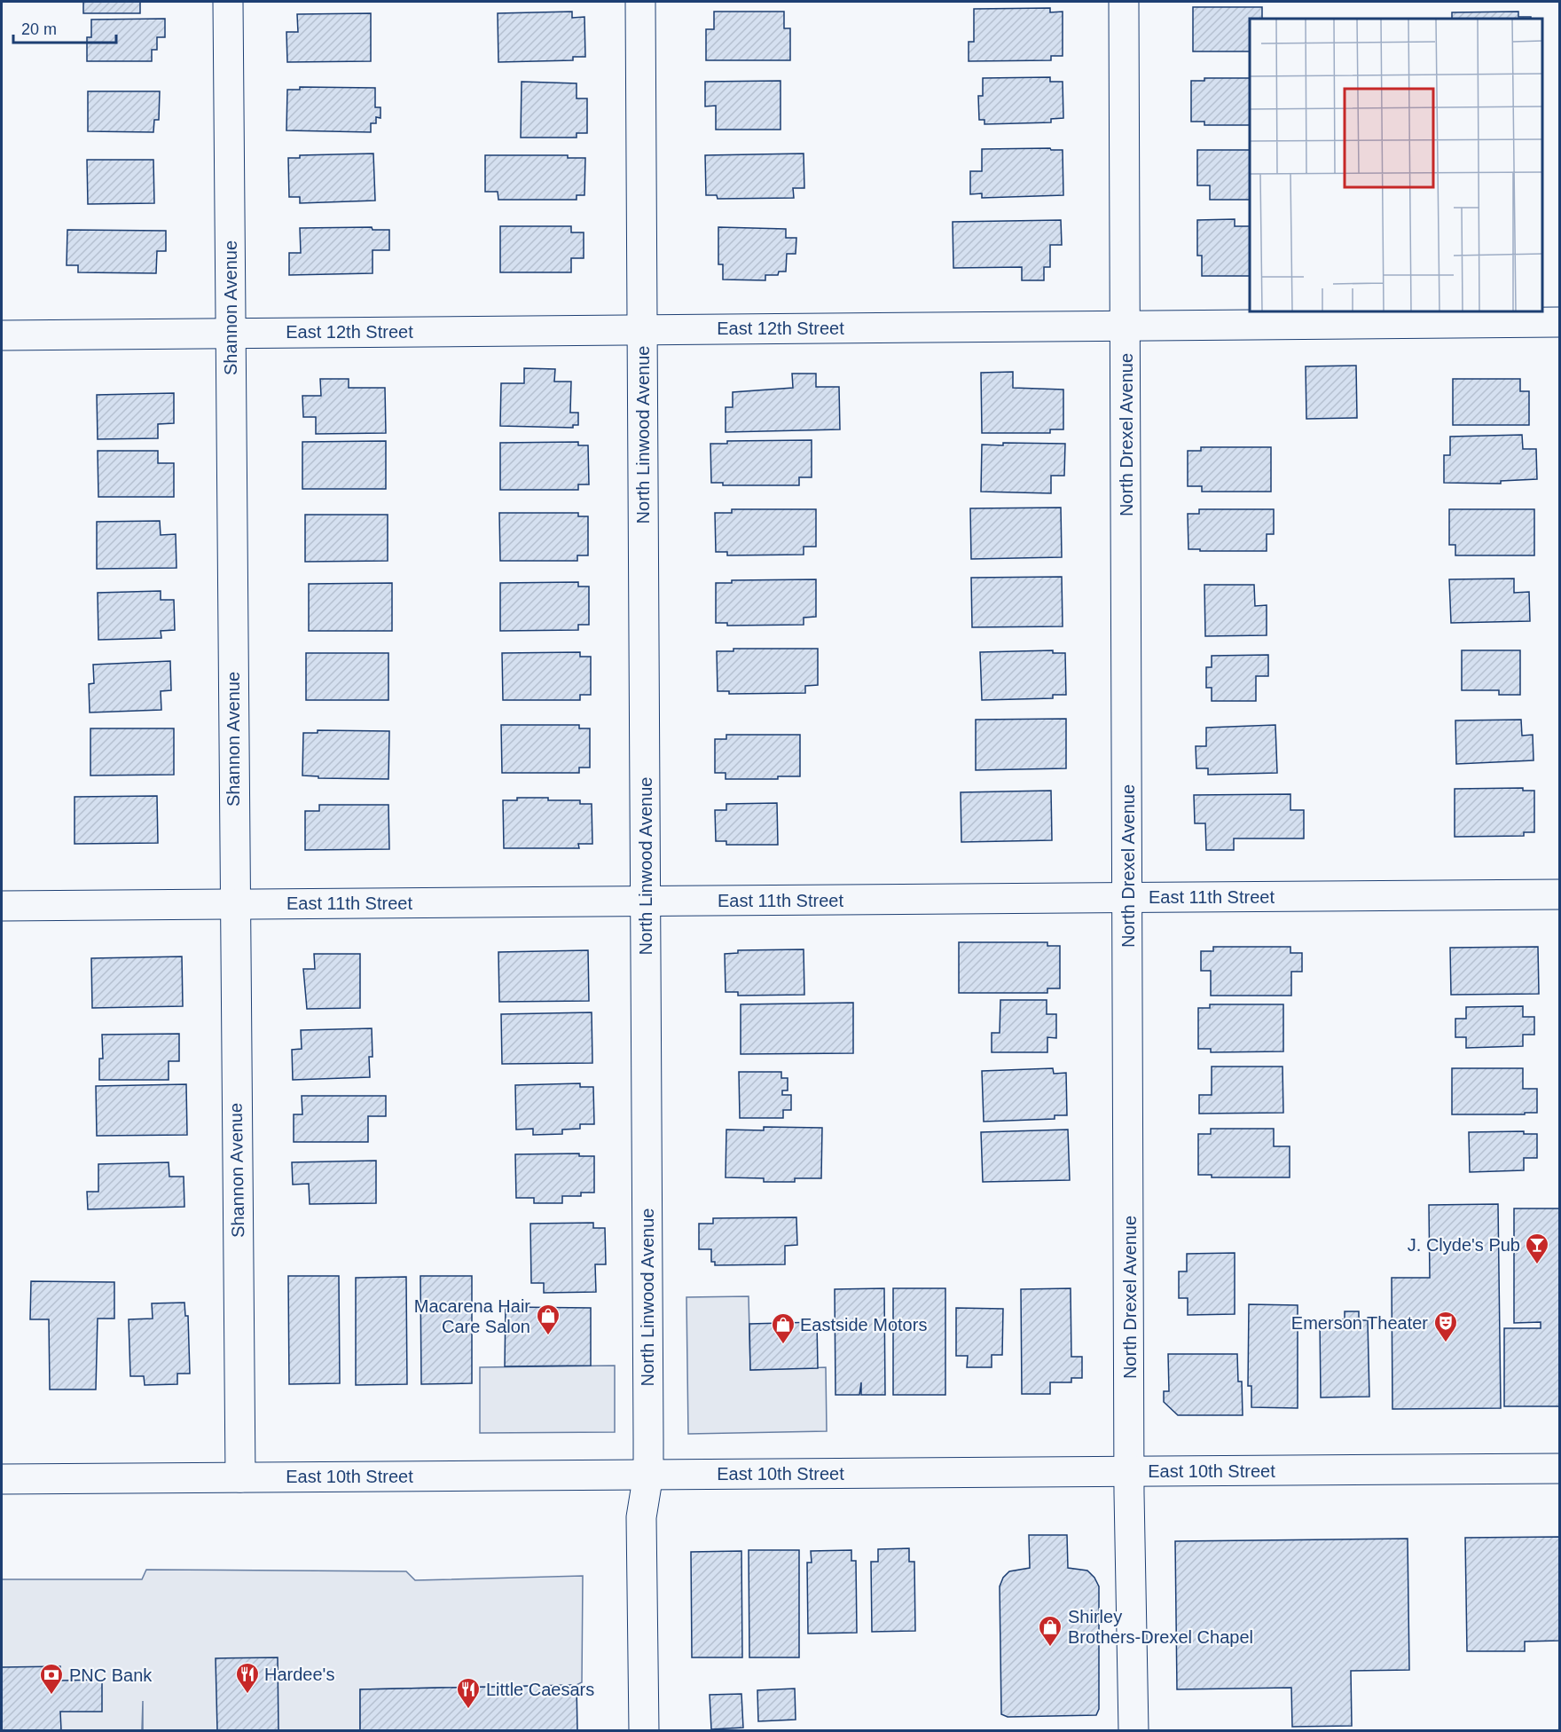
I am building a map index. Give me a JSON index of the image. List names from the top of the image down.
{
  "streets": {
    "street": [
      "Shannon Avenue",
      "East 12th Street",
      "North Linwood Avenue",
      "North Drexel Avenue",
      "East 11th Street",
      "East 10th Street"
    ]
  },
  "crossings": [
    ["Shannon Avenue", "East 12th Street"],
    ["Shannon Avenue", "East 11th Street"],
    ["Shannon Avenue", "East 10th Street"],
    ["East 12th Street", "North Linwood Avenue"],
    ["East 12th Street", "North Drexel Avenue"],
    ["North Linwood Avenue", "East 11th Street"],
    ["North Linwood Avenue", "East 10th Street"],
    ["North Drexel Avenue", "East 11th Street"],
    ["North Drexel Avenue", "East 10th Street"]
  ],
  "places": {
    "bar": ["J. Clyde's Pub"],
    "shop": ["Macarena Hair Care Salon", "Eastside Motors", "Shirley Brothers-Drexel Chapel"],
    "theatre": ["Emerson Theater"],
    "restaurant": ["Hardee's", "Little Caesars"],
    "bank": ["PNC Bank"]
  },
  "scale_bar": "20 m"
}
